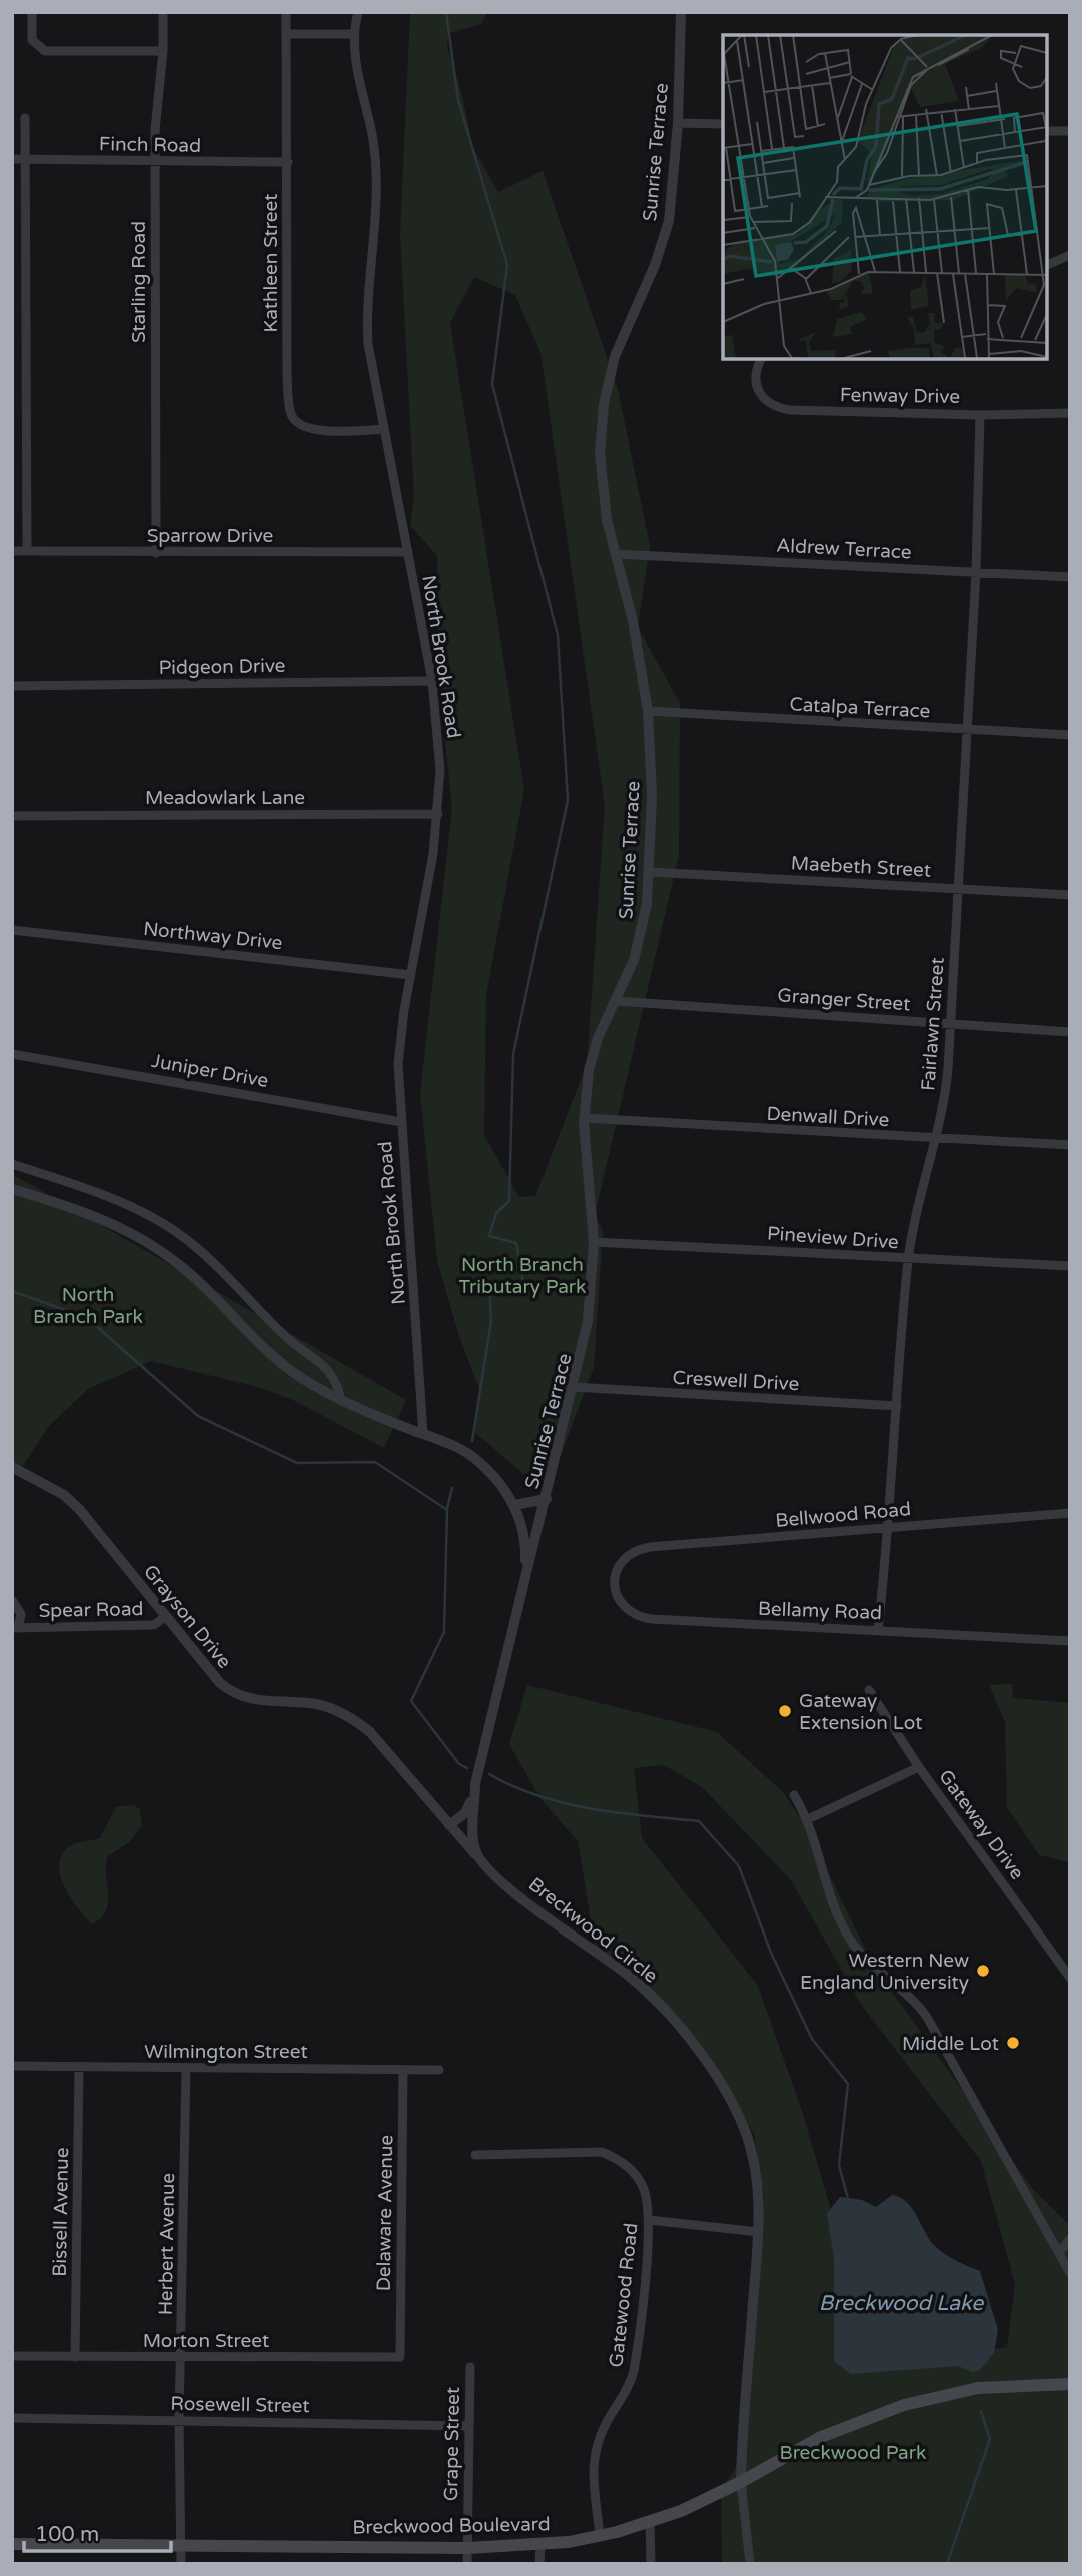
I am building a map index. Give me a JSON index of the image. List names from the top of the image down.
{
  "streets": {
    "main road": ["Breckwood Boulevard"],
    "street": [
      "Finch Road",
      "Sunrise Terrace",
      "Kathleen Street",
      "Starling Road",
      "Fenway Drive",
      "Sparrow Drive",
      "Aldrew Terrace",
      "North Brook Road",
      "Pidgeon Drive",
      "Catalpa Terrace",
      "Meadowlark Lane",
      "Maebeth Street",
      "Northway Drive",
      "Granger Street",
      "Fairlawn Street",
      "Juniper Drive",
      "Denwall Drive",
      "Pineview Drive",
      "Creswell Drive",
      "Bellwood Road",
      "Spear Road",
      "Bellamy Road",
      "Grayson Drive",
      "Gateway Drive",
      "Breckwood Circle",
      "Wilmington Street",
      "Bissell Avenue",
      "Delaware Avenue",
      "Herbert Avenue",
      "Gatewood Road",
      "Morton Street",
      "Rosewell Street",
      "Grape Street"
    ]
  },
  "crossings": [
    ["Finch Road", "Kathleen Street"],
    ["Finch Road", "Starling Road"],
    ["Sunrise Terrace", "Aldrew Terrace"],
    ["Sunrise Terrace", "Catalpa Terrace"],
    ["Sunrise Terrace", "Maebeth Street"],
    ["Sunrise Terrace", "Granger Street"],
    ["Sunrise Terrace", "Denwall Drive"],
    ["Sunrise Terrace", "Pineview Drive"],
    ["Sunrise Terrace", "Creswell Drive"],
    ["Kathleen Street", "North Brook Road"],
    ["Starling Road", "Sparrow Drive"],
    ["Fenway Drive", "Fairlawn Street"],
    ["Sparrow Drive", "North Brook Road"],
    ["Aldrew Terrace", "Fairlawn Street"],
    ["North Brook Road", "Pidgeon Drive"],
    ["North Brook Road", "Meadowlark Lane"],
    ["North Brook Road", "Northway Drive"],
    ["North Brook Road", "Juniper Drive"],
    ["Catalpa Terrace", "Fairlawn Street"],
    ["Maebeth Street", "Fairlawn Street"],
    ["Granger Street", "Fairlawn Street"],
    ["Fairlawn Street", "Denwall Drive"],
    ["Fairlawn Street", "Pineview Drive"],
    ["Fairlawn Street", "Creswell Drive"],
    ["Fairlawn Street", "Bellwood Road"],
    ["Fairlawn Street", "Bellamy Road"],
    ["Bellwood Road", "Bellamy Road"],
    ["Spear Road", "Grayson Drive"],
    ["Grayson Drive", "Breckwood Circle"],
    ["Breckwood Circle", "Breckwood Boulevard"],
    ["Wilmington Street", "Bissell Avenue"],
    ["Wilmington Street", "Delaware Avenue"],
    ["Wilmington Street", "Herbert Avenue"],
    ["Bissell Avenue", "Morton Street"],
    ["Delaware Avenue", "Morton Street"],
    ["Herbert Avenue", "Morton Street"],
    ["Herbert Avenue", "Rosewell Street"],
    ["Herbert Avenue", "Breckwood Boulevard"],
    ["Gatewood Road", "Breckwood Boulevard"],
    ["Rosewell Street", "Grape Street"],
    ["Grape Street", "Breckwood Boulevard"]
  ],
  "water": ["Breckwood Lake"],
  "parks": ["North Branch Tributary Park", "North Branch Park", "Breckwood Park"],
  "places": ["Gateway Extension Lot", "Western New England University", "Middle Lot"],
  "scale_bar": "100 m"
}
